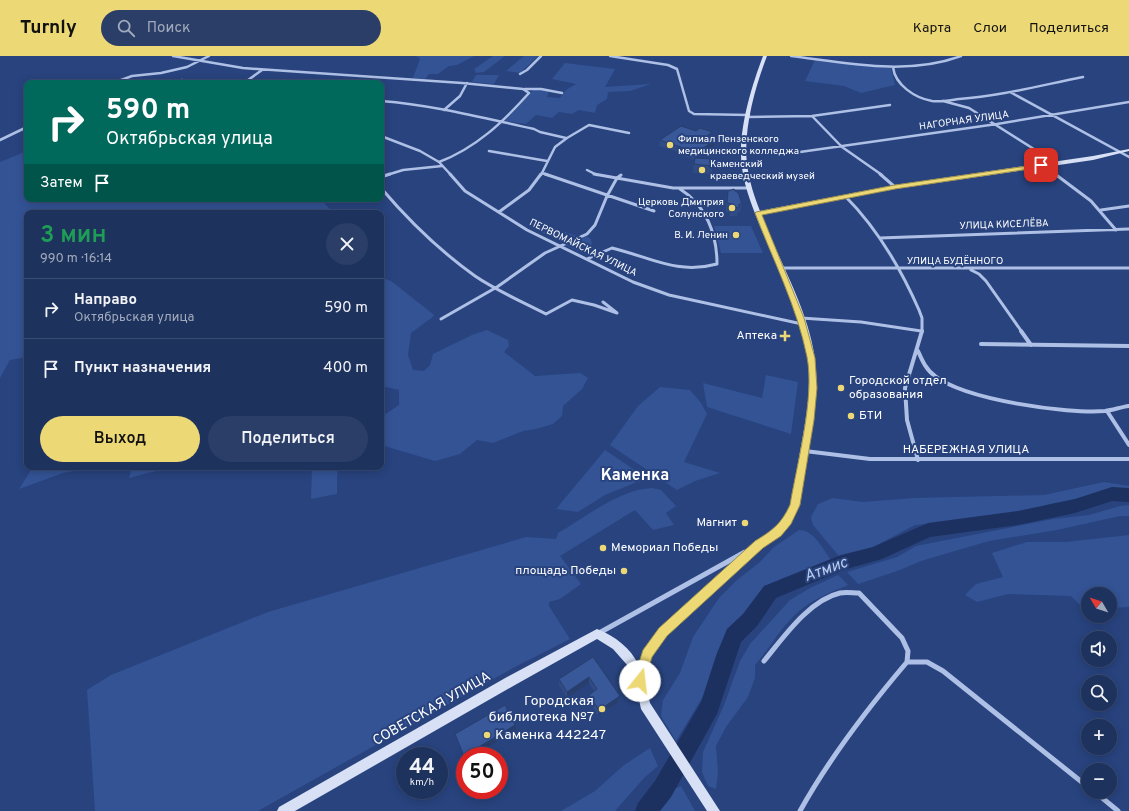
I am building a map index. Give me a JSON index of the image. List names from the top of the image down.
{
  "streets": {
    "main road": ["СОВЕТСКАЯ УЛИЦА"],
    "street": [
      "НАГОРНАЯ УЛИЦА",
      "УЛИЦА КИСЕЛЁВА",
      "ПЕРВОМАЙСКАЯ УЛИЦА",
      "УЛИЦА БУДЁННОГО",
      "НАБЕРЕЖНАЯ УЛИЦА"
    ]
  },
  "crossings": [
    ["ПЕРВОМАЙСКАЯ УЛИЦА", "СОВЕТСКАЯ УЛИЦА"],
    ["УЛИЦА БУДЁННОГО", "СОВЕТСКАЯ УЛИЦА"],
    ["НАБЕРЕЖНАЯ УЛИЦА", "СОВЕТСКАЯ УЛИЦА"]
  ],
  "districts": ["Каменка"],
  "water": ["Атмис"],
  "places": {
    "other": [
      "Филиал Пензенского медицинского колледжа",
      "Каменский краеведческий музей",
      "Церковь Дмитрия Солунского",
      "В. И. Ленин",
      "Городской отдел образования",
      "БТИ",
      "Магнит",
      "Мемориал Победы",
      "площадь Победы",
      "Городская библиотека №7",
      "Каменка 442247"
    ],
    "health": ["Аптека"]
  },
  "north": "top left",
  "page": {
    "header": "Turnly",
    "search": "Поиск",
    "nav": ["Карта", "Слои", "Поделиться"],
    "turn": ["590 m", "Октябрьская улица"],
    "then": "Затем",
    "heading": ["3 мин", "990 m · 16:14"],
    "list": [
      {
        "name": "Направо",
        "note": "Октябрьская улица",
        "value": "590 m"
      },
      {
        "name": "Пункт назначения",
        "value": "400 m"
      }
    ],
    "buttons": ["Выход", "Поделиться"],
    "map_buttons": ["+", "−"],
    "speed": "44 km/h",
    "limit": "50"
  }
}
